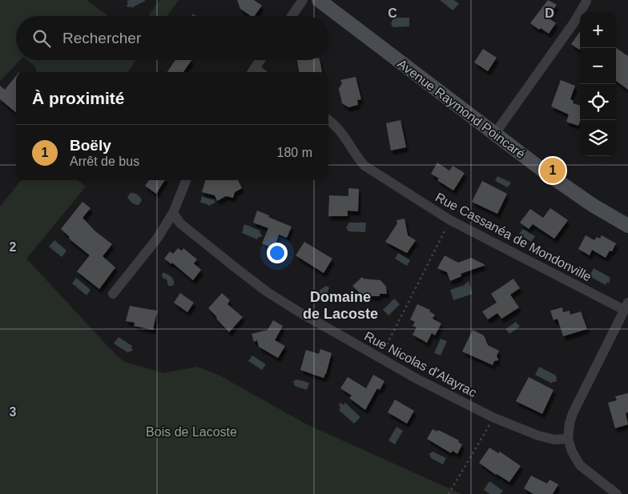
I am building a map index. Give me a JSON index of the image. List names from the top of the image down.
{
  "streets": {
    "main road": ["Avenue Raymond Poincaré"],
    "street": ["Rue Cassanéa de Mondonville", "Rue Nicolas d'Alayrac"]
  },
  "districts": ["Domaine de Lacoste"],
  "parks": ["Bois de Lacoste"],
  "page": {
    "map_buttons": ["+", "−"],
    "search": "Rechercher",
    "heading": "À proximité",
    "list": [
      {
        "mark": "1",
        "name": "Boëly",
        "note": "Arrêt de bus",
        "value": "180 m"
      }
    ],
    "pins": "1"
  },
  "grid": {
    "columns": ["C", "D"],
    "rows": ["2", "3"]
  }
}
